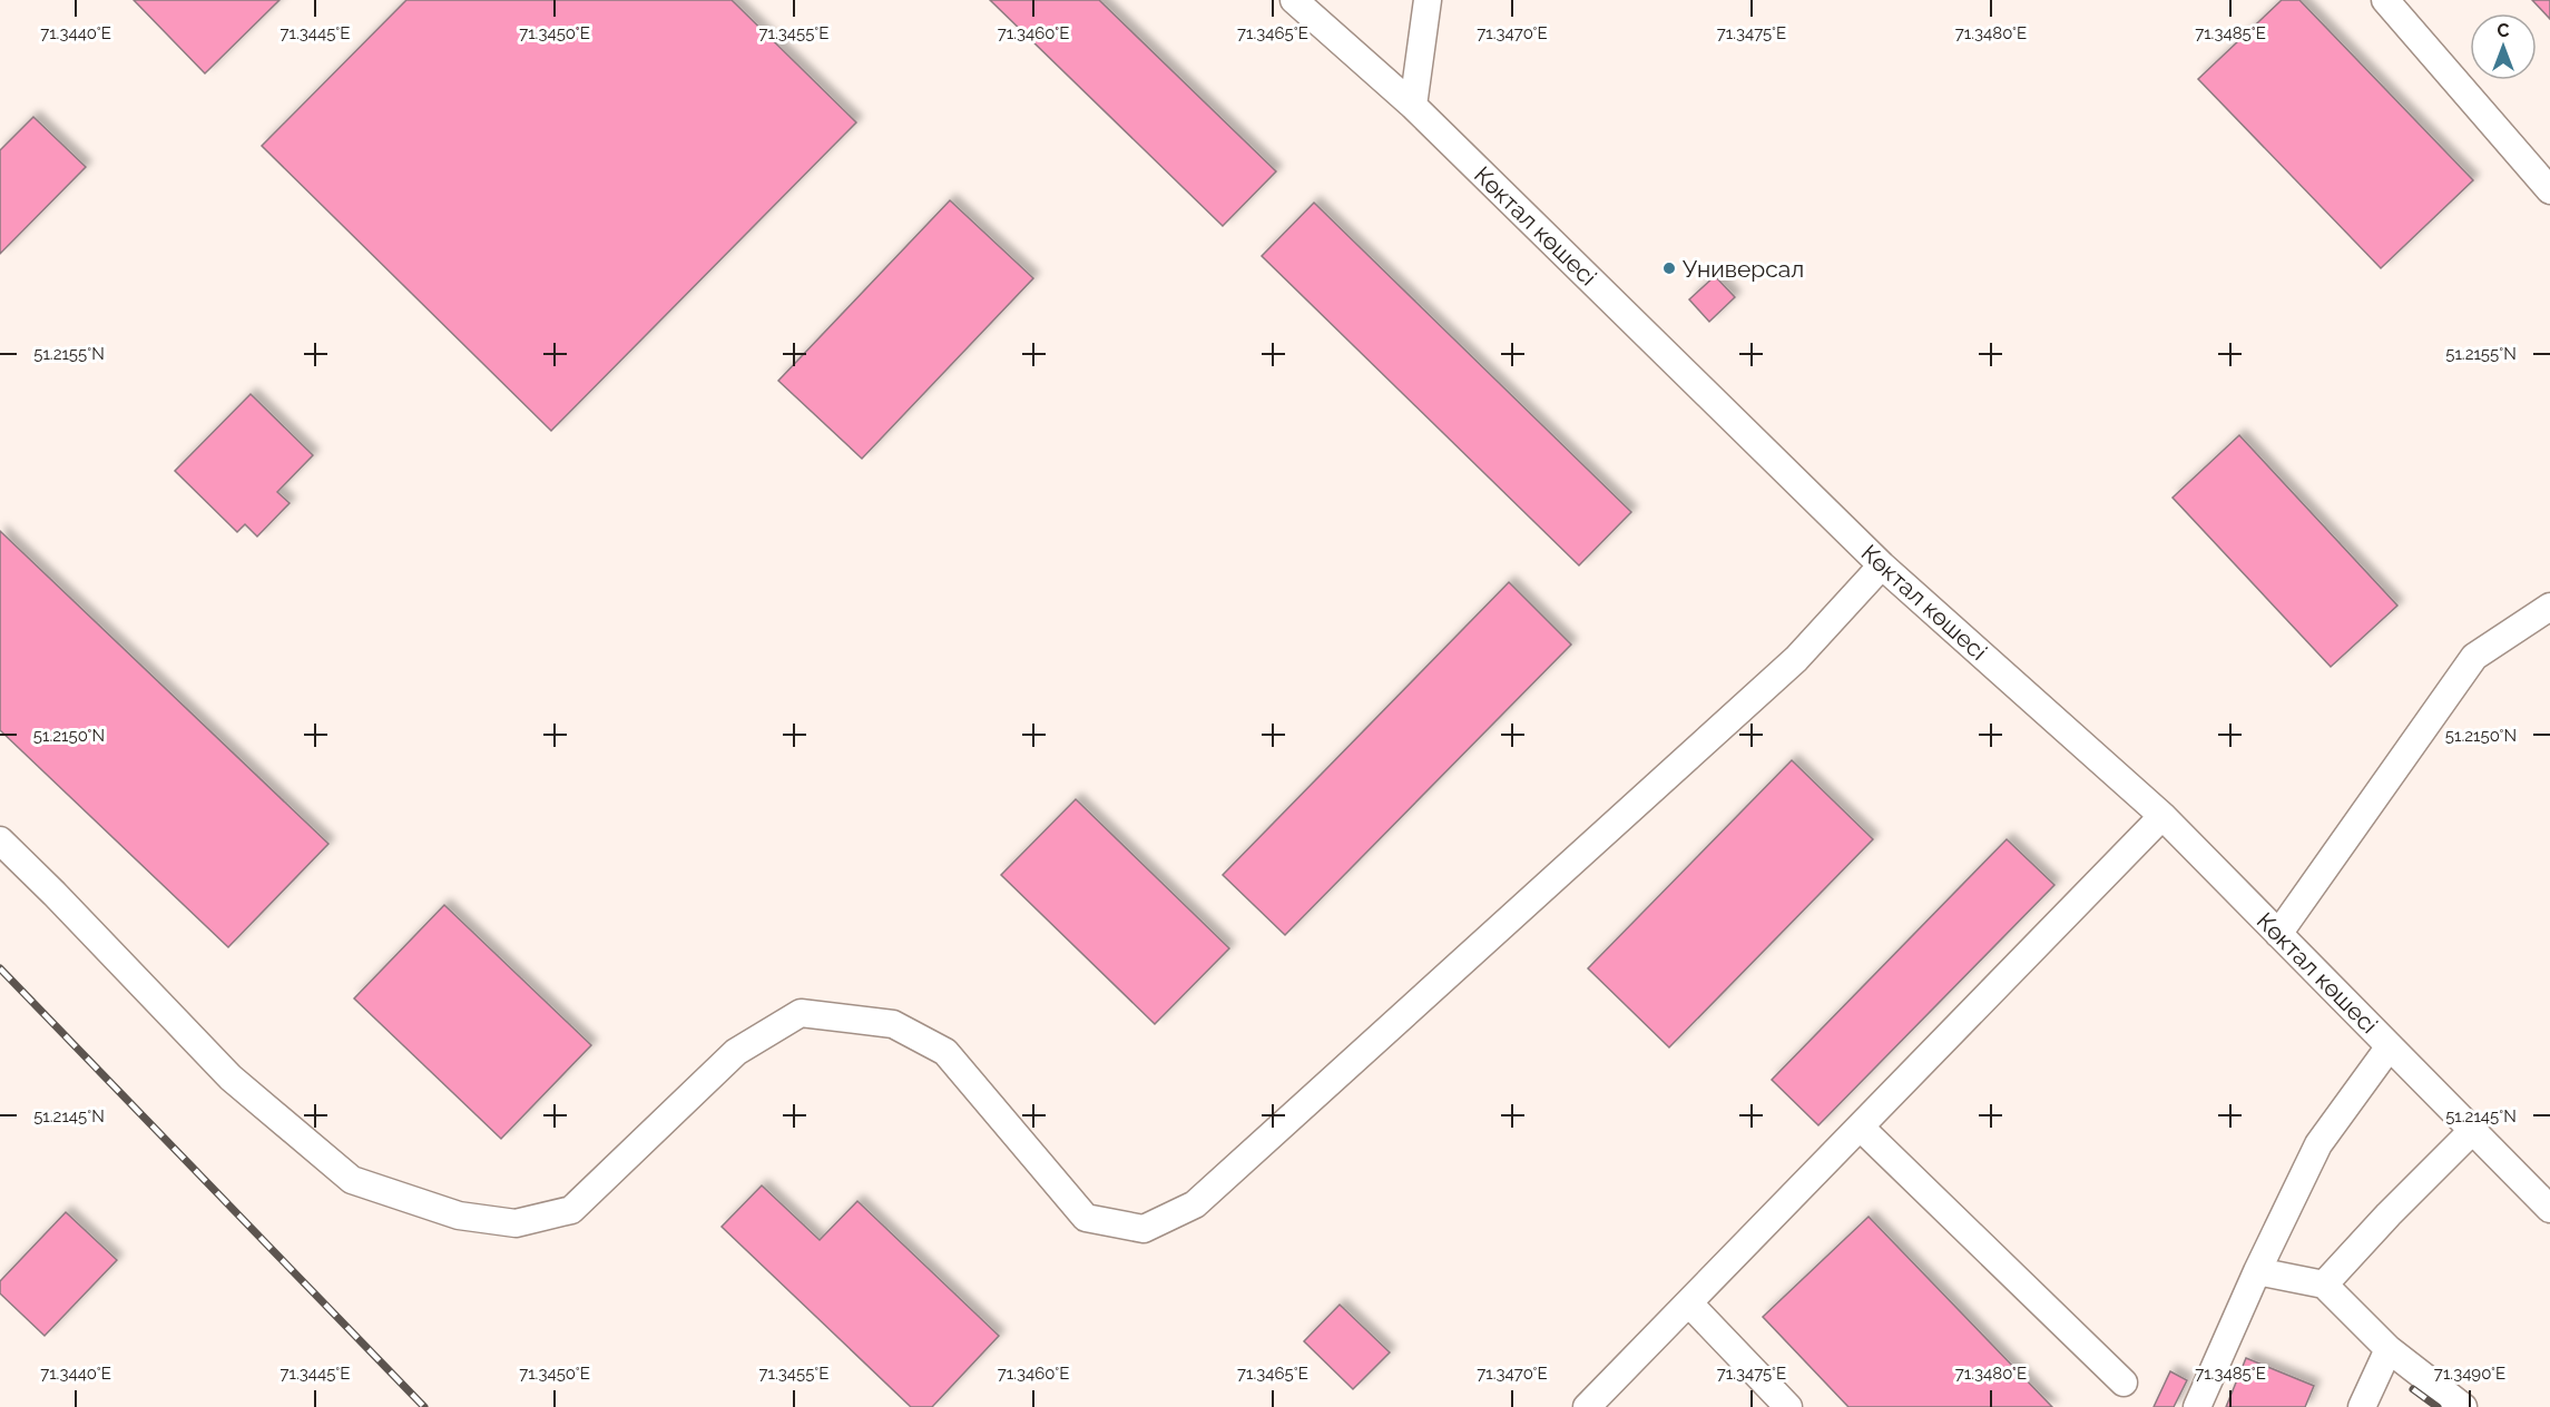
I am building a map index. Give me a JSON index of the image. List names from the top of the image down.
{
  "streets": {
    "lane": ["Көктал көшесі"]
  },
  "places": ["Универсал"],
  "north": "top",
  "coordinates": [
    "71.3440°E",
    "71.3445°E",
    "71.3450°E",
    "71.3455°E",
    "71.3460°E",
    "71.3465°E",
    "71.3470°E",
    "71.3475°E",
    "71.3480°E",
    "71.3485°E",
    "51.2155°N",
    "51.2150°N",
    "51.2145°N",
    "71.3490°E"
  ]
}
